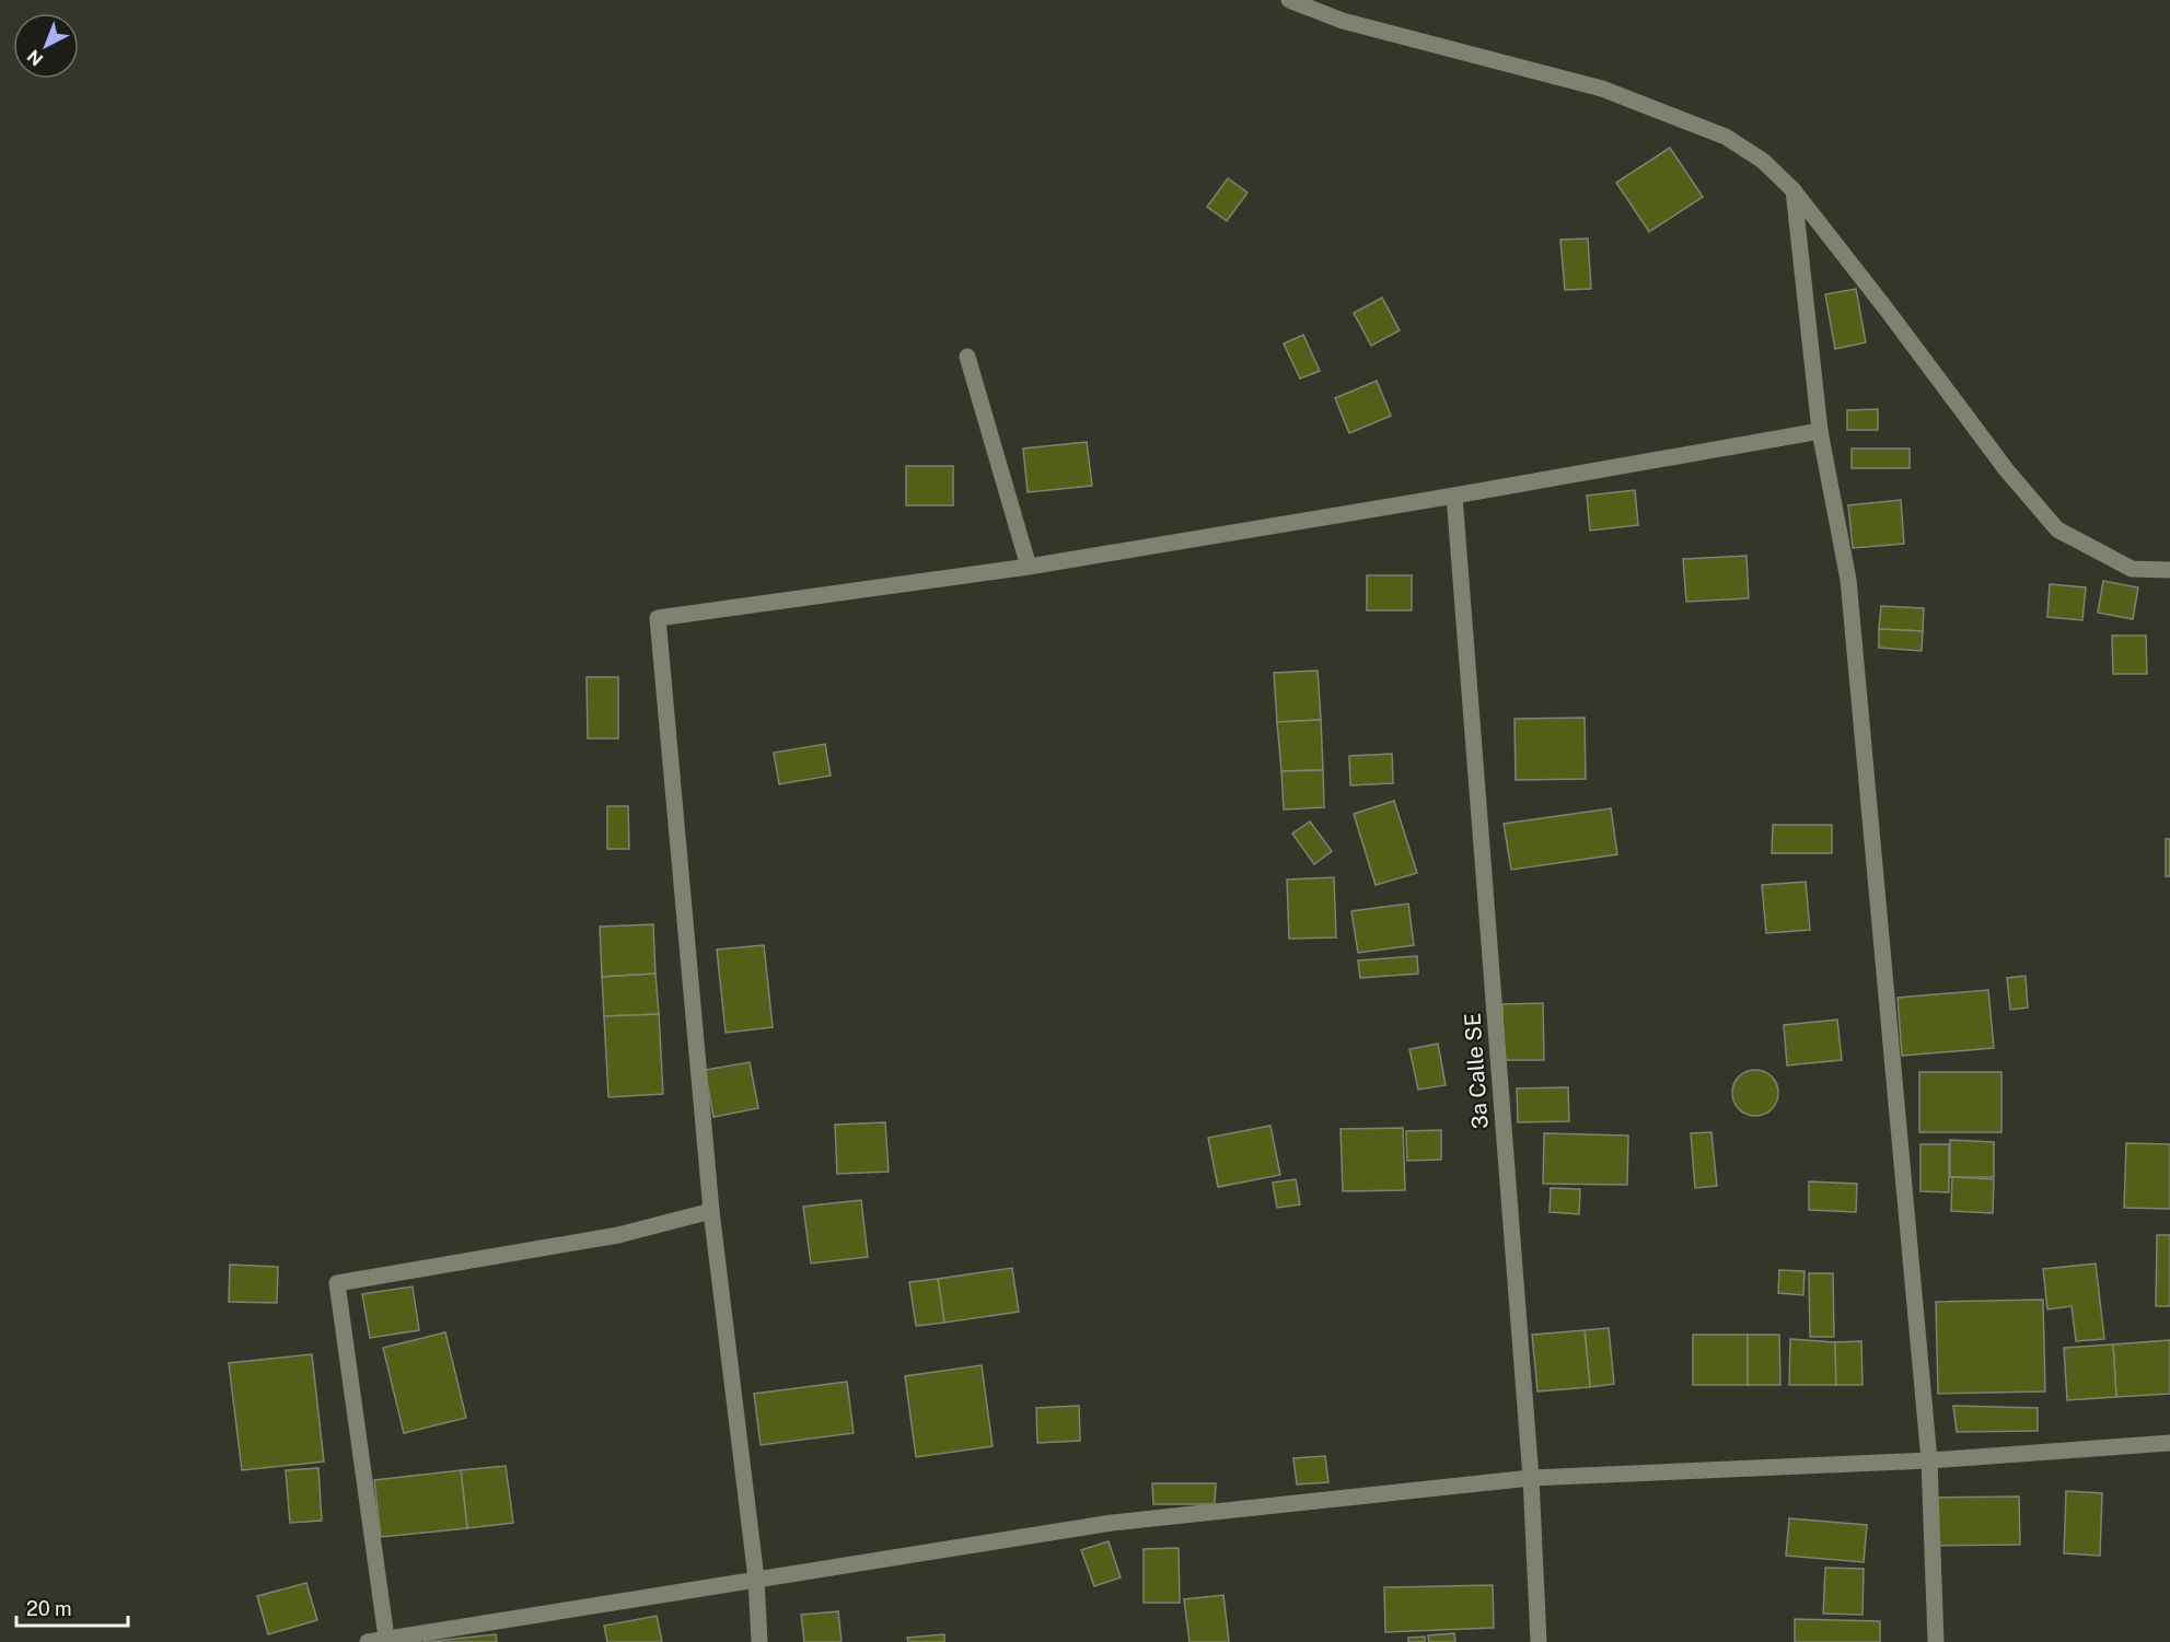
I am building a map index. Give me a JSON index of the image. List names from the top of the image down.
{
  "streets": {
    "street": ["3a Calle SE"]
  },
  "scale_bar": "20 m",
  "north": "bottom left"
}
